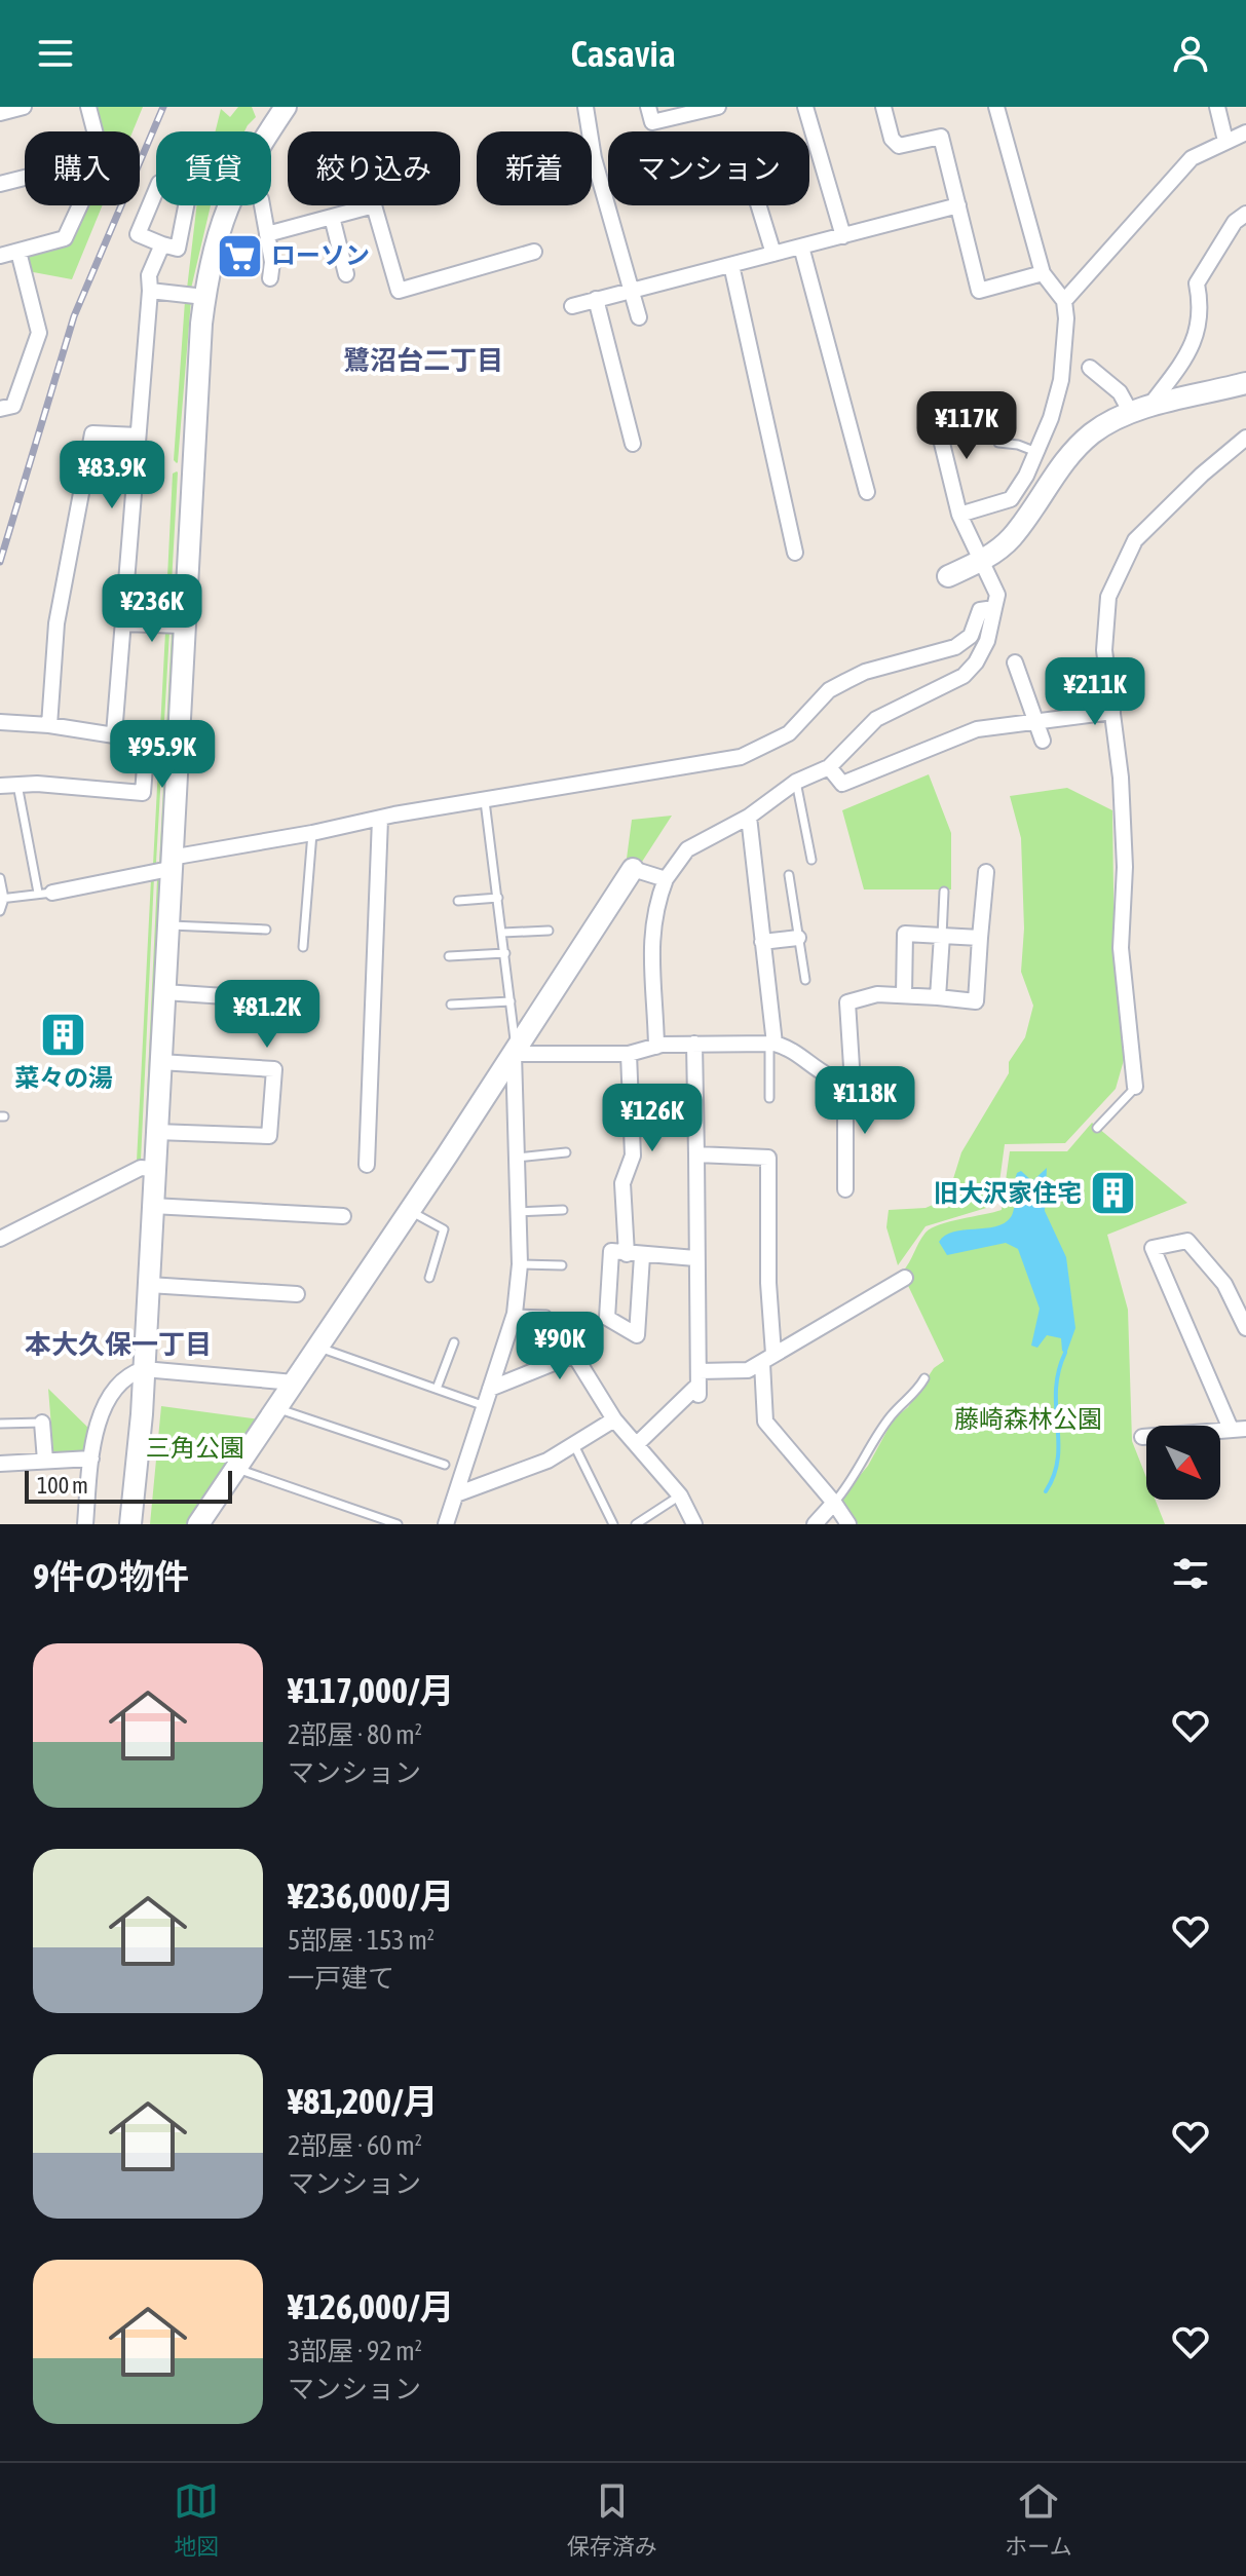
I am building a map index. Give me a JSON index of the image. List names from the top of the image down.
{
  "districts": ["鷺沼台二丁目", "本大久保一丁目"],
  "parks": ["藤崎森林公園", "三角公園"],
  "places": {
    "supermarket": ["ローソン"],
    "building": ["菜々の湯", "旧大沢家住宅"]
  },
  "scale_bar": "100 m",
  "north": "bottom right",
  "page": {
    "header": "Casavia",
    "chip": [
      "購入",
      "賃貸",
      "絞り込み",
      "新着",
      "マンション"
    ],
    "price": [
      "¥117K",
      "¥83.9K",
      "¥236K",
      "¥211K",
      "¥95.9K",
      "¥81.2K",
      "¥118K",
      "¥126K",
      "¥90K"
    ],
    "scale": "100 m",
    "heading": "9件の物件",
    "list": [
      {
        "name": "¥117,000/月",
        "note": "2部屋 · 80 m² · マンション"
      },
      {
        "name": "¥236,000/月",
        "note": "5部屋 · 153 m² · 一戸建て"
      },
      {
        "name": "¥81,200/月",
        "note": "2部屋 · 60 m² · マンション"
      },
      {
        "name": "¥126,000/月",
        "note": "3部屋 · 92 m² · マンション"
      }
    ],
    "tabs": ["地図", "保存済み", "ホーム"]
  }
}
